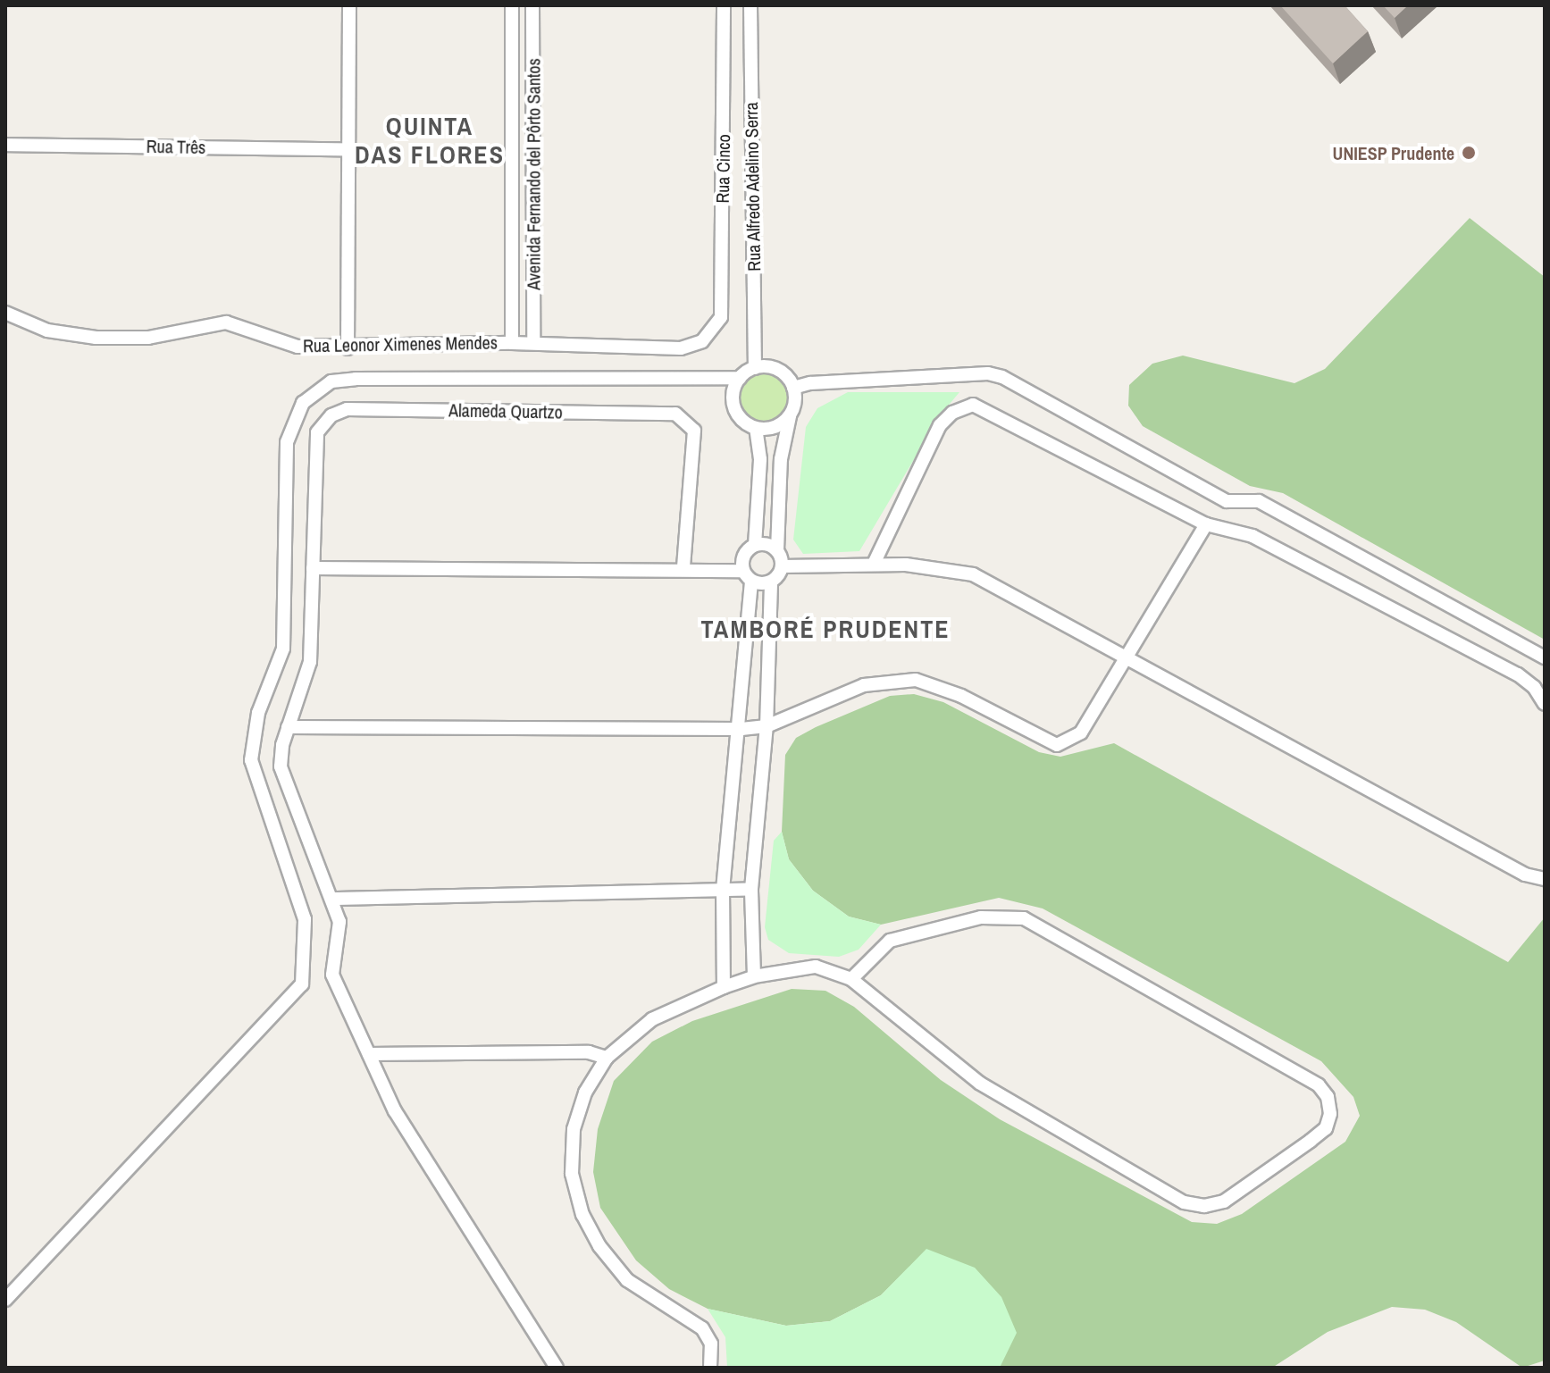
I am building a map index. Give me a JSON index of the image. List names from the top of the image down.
{
  "streets": {
    "street": [
      "Rua Três",
      "Rua Cinco",
      "Avenida Fernando del Pôrto Santos",
      "Rua Alfredo Adelino Serra",
      "Rua Leonor Ximenes Mendes",
      "Alameda Quartzo"
    ]
  },
  "crossings": [
    ["Rua Cinco", "Rua Leonor Ximenes Mendes"],
    ["Avenida Fernando del Pôrto Santos", "Rua Leonor Ximenes Mendes"]
  ],
  "districts": ["QUINTA DAS FLORES", "TAMBORÉ PRUDENTE"],
  "places": ["UNIESP Prudente"]
}
